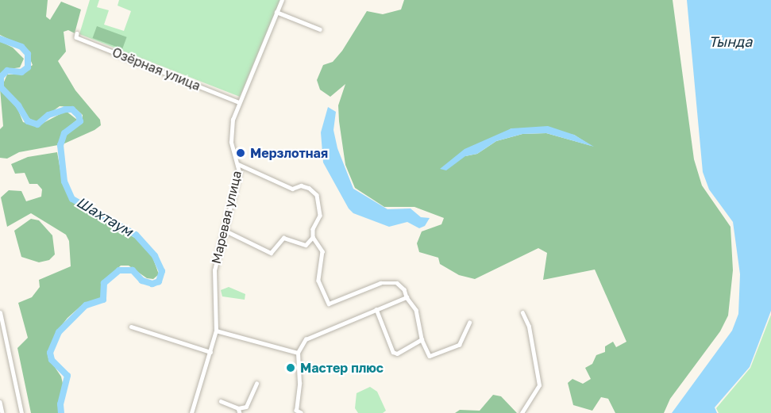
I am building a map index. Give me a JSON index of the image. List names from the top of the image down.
{
  "streets": {
    "street": ["Озёрная улица", "Маревая улица"]
  },
  "crossings": [
    ["Озёрная улица", "Маревая улица"]
  ],
  "water": ["Тында", "Шахтаум"],
  "places": ["Мерзлотная", "Мастер плюс"]
}
